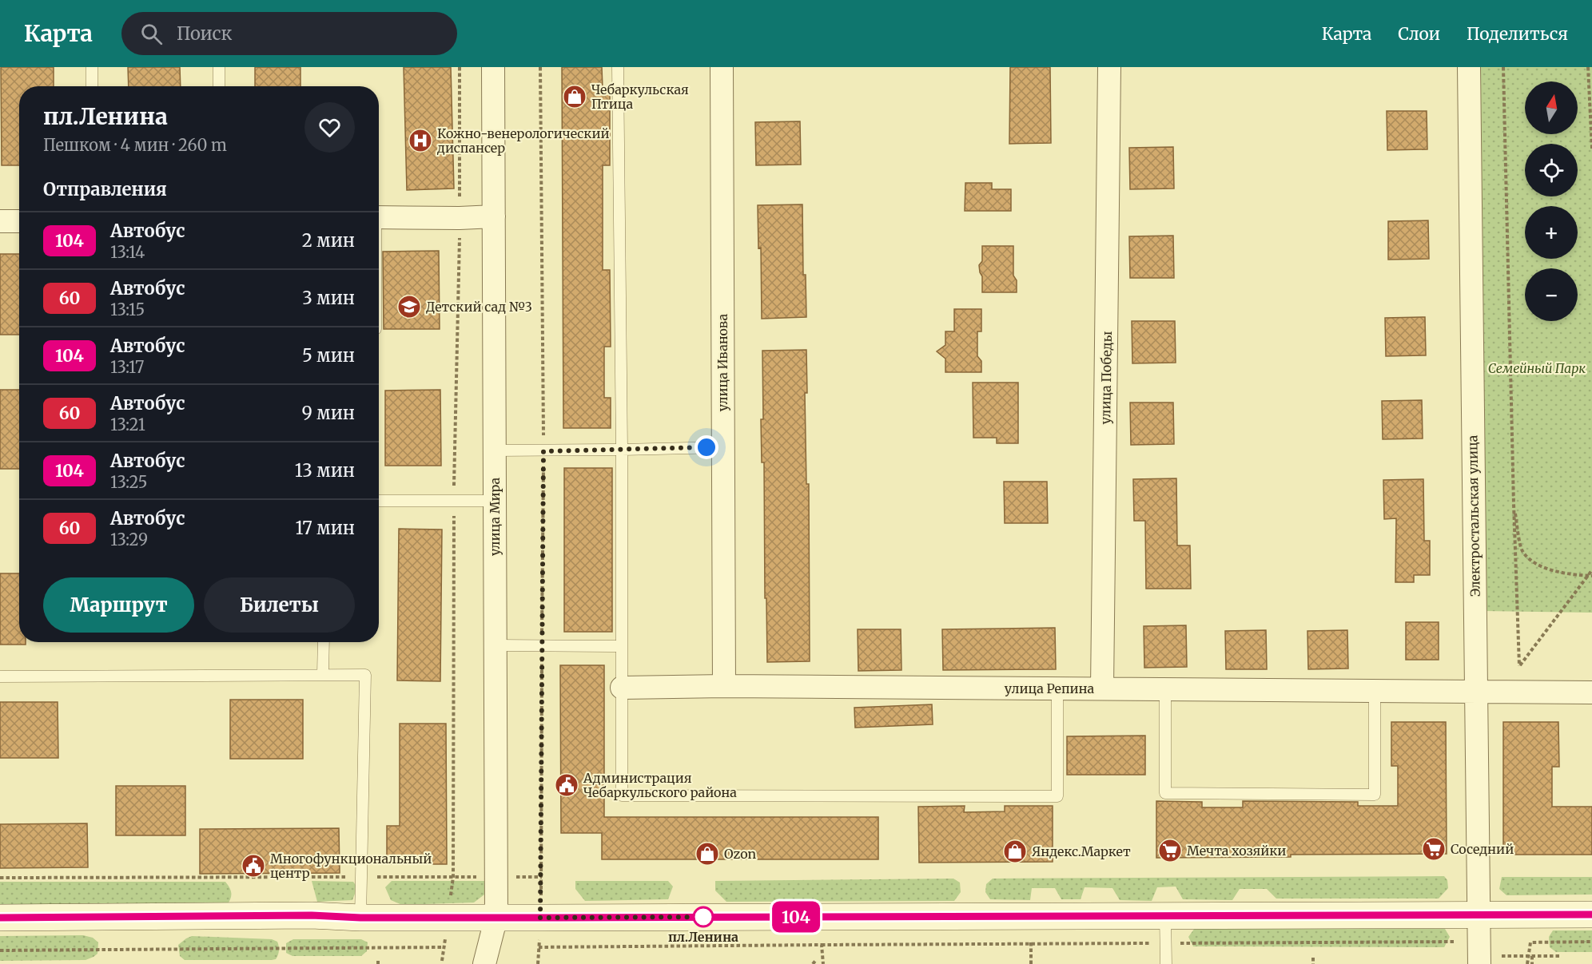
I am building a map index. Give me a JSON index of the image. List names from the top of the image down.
{
  "streets": {
    "street": [
      "улица Иванова",
      "улица Победы",
      "Электростальская улица",
      "улица Мира",
      "улица Репина"
    ]
  },
  "crossings": [
    ["улица Иванова", "улица Репина"],
    ["улица Победы", "улица Репина"],
    ["Электростальская улица", "улица Репина"]
  ],
  "parks": ["Семейный Парк"],
  "places": {
    "shop": ["Чебаркульская Птица", "Яндекс.Маркет", "Ozon"],
    "hospital": ["Кожно-венерологический диспансер"],
    "school or university": ["Детский сад №3"],
    "public building": ["Администрация Чебаркульского района", "Многофункциональный центр"],
    "supermarket": ["Соседний", "Мечта хозяйки"],
    "other": ["пл.Ленина"]
  },
  "lines": ["bus line 104"],
  "north": "top",
  "page": {
    "header": "Карта",
    "search": "Поиск",
    "nav": ["Карта", "Слои", "Поделиться"],
    "on_map": "104",
    "map_buttons": ["+", "−"],
    "heading": [
      ["пл.Ленина", "Пешком · 4 мин · 260 m"],
      "Отправления"
    ],
    "list": [
      {
        "mark": "104",
        "name": "Автобус",
        "note": "13:14",
        "value": "2 мин"
      },
      {
        "mark": "60",
        "name": "Автобус",
        "note": "13:15",
        "value": "3 мин"
      },
      {
        "mark": "104",
        "name": "Автобус",
        "note": "13:17",
        "value": "5 мин"
      },
      {
        "mark": "60",
        "name": "Автобус",
        "note": "13:21",
        "value": "9 мин"
      },
      {
        "mark": "104",
        "name": "Автобус",
        "note": "13:25",
        "value": "13 мин"
      },
      {
        "mark": "60",
        "name": "Автобус",
        "note": "13:29",
        "value": "17 мин"
      }
    ],
    "buttons": ["Маршрут", "Билеты"]
  }
}
